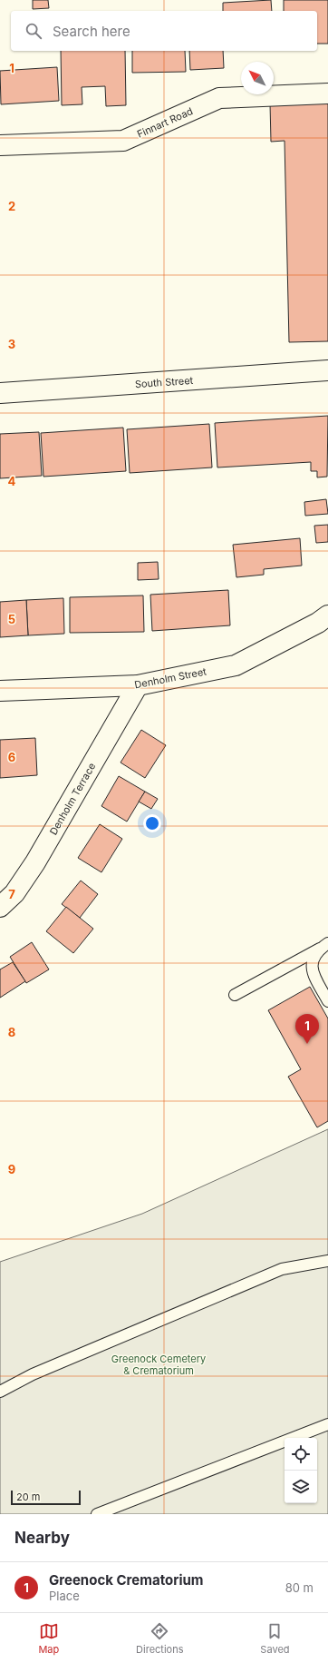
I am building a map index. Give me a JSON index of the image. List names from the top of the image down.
{
  "streets": {
    "street": [
      "Finnart Road",
      "South Street",
      "Denholm Street",
      "Denholm Terrace"
    ]
  },
  "crossings": [
    ["Denholm Street", "Denholm Terrace"]
  ],
  "parks": ["Greenock Cemetery & Crematorium"],
  "scale_bar": "20 m",
  "north": "top left",
  "page": {
    "search": "Search here",
    "pins": "1",
    "scale": "20 m",
    "heading": "Nearby",
    "list": [
      {
        "mark": "1",
        "name": "Greenock Crematorium",
        "note": "Place",
        "value": "80 m"
      }
    ],
    "nav": ["Map", "Directions", "Saved"]
  },
  "grid": {
    "rows": [
      "1",
      "2",
      "3",
      "4",
      "5",
      "6",
      "7",
      "8",
      "9"
    ]
  }
}
